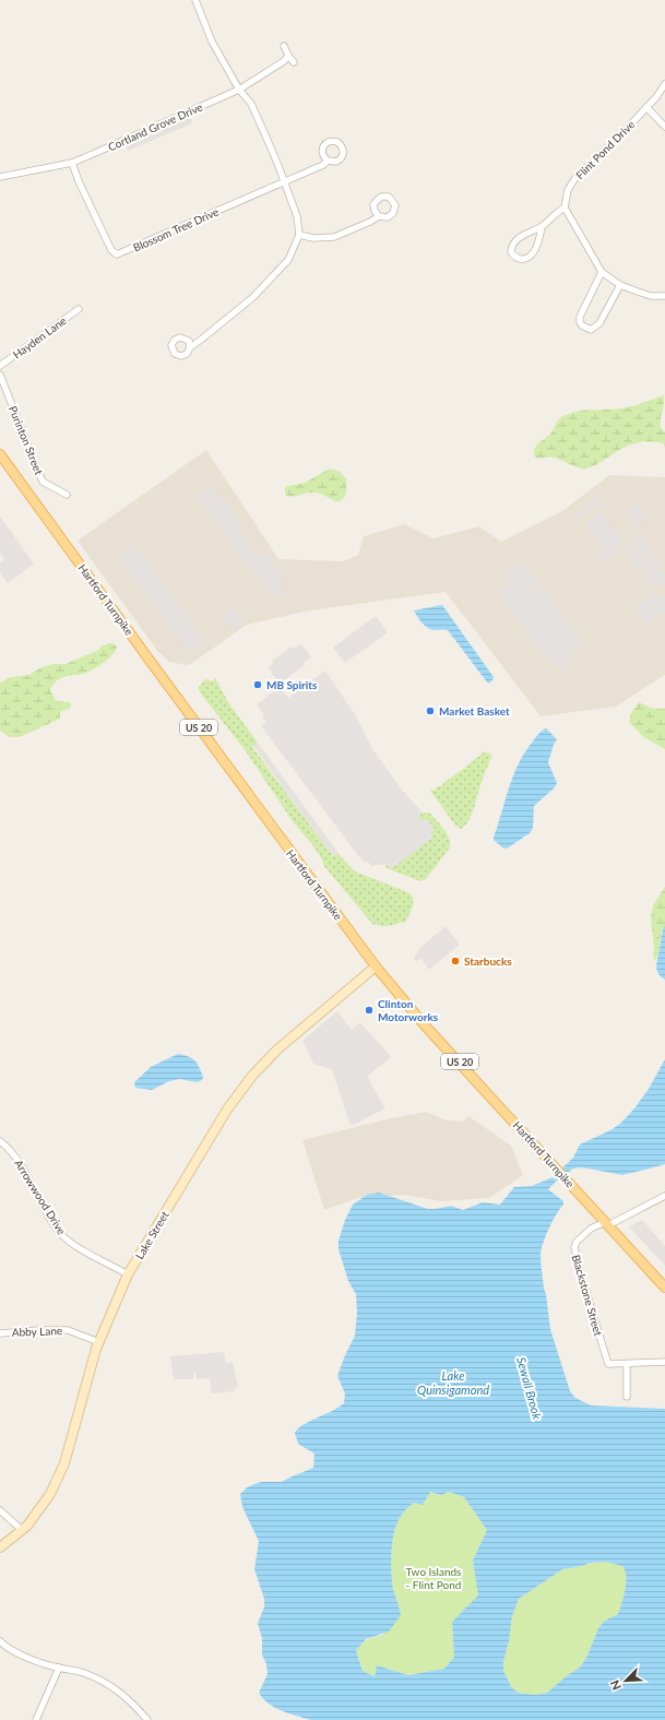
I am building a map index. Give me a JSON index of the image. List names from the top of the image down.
{
  "streets": {
    "main road": ["Hartford Turnpike", "US 20", "Lake Street"],
    "street": [
      "Cortland Grove Drive",
      "Flint Pond Drive",
      "Blossom Tree Drive",
      "Hayden Lane",
      "Purinton Street",
      "Arrowwood Drive",
      "Blackstone Street",
      "Abby Lane"
    ]
  },
  "crossings": [
    ["Cortland Grove Drive", "Blossom Tree Drive"],
    ["Hartford Turnpike", "Lake Street"],
    ["Hartford Turnpike", "Blackstone Street"],
    ["Arrowwood Drive", "Lake Street"],
    ["Lake Street", "Abby Lane"]
  ],
  "water": ["Lake Quinsigamond", "Sewall Brook"],
  "parks": ["Two Islands - Flint Pond"],
  "places": [
    "MB Spirits",
    "Market Basket",
    "Starbucks",
    "Clinton Motorworks"
  ],
  "north": "bottom left"
}
